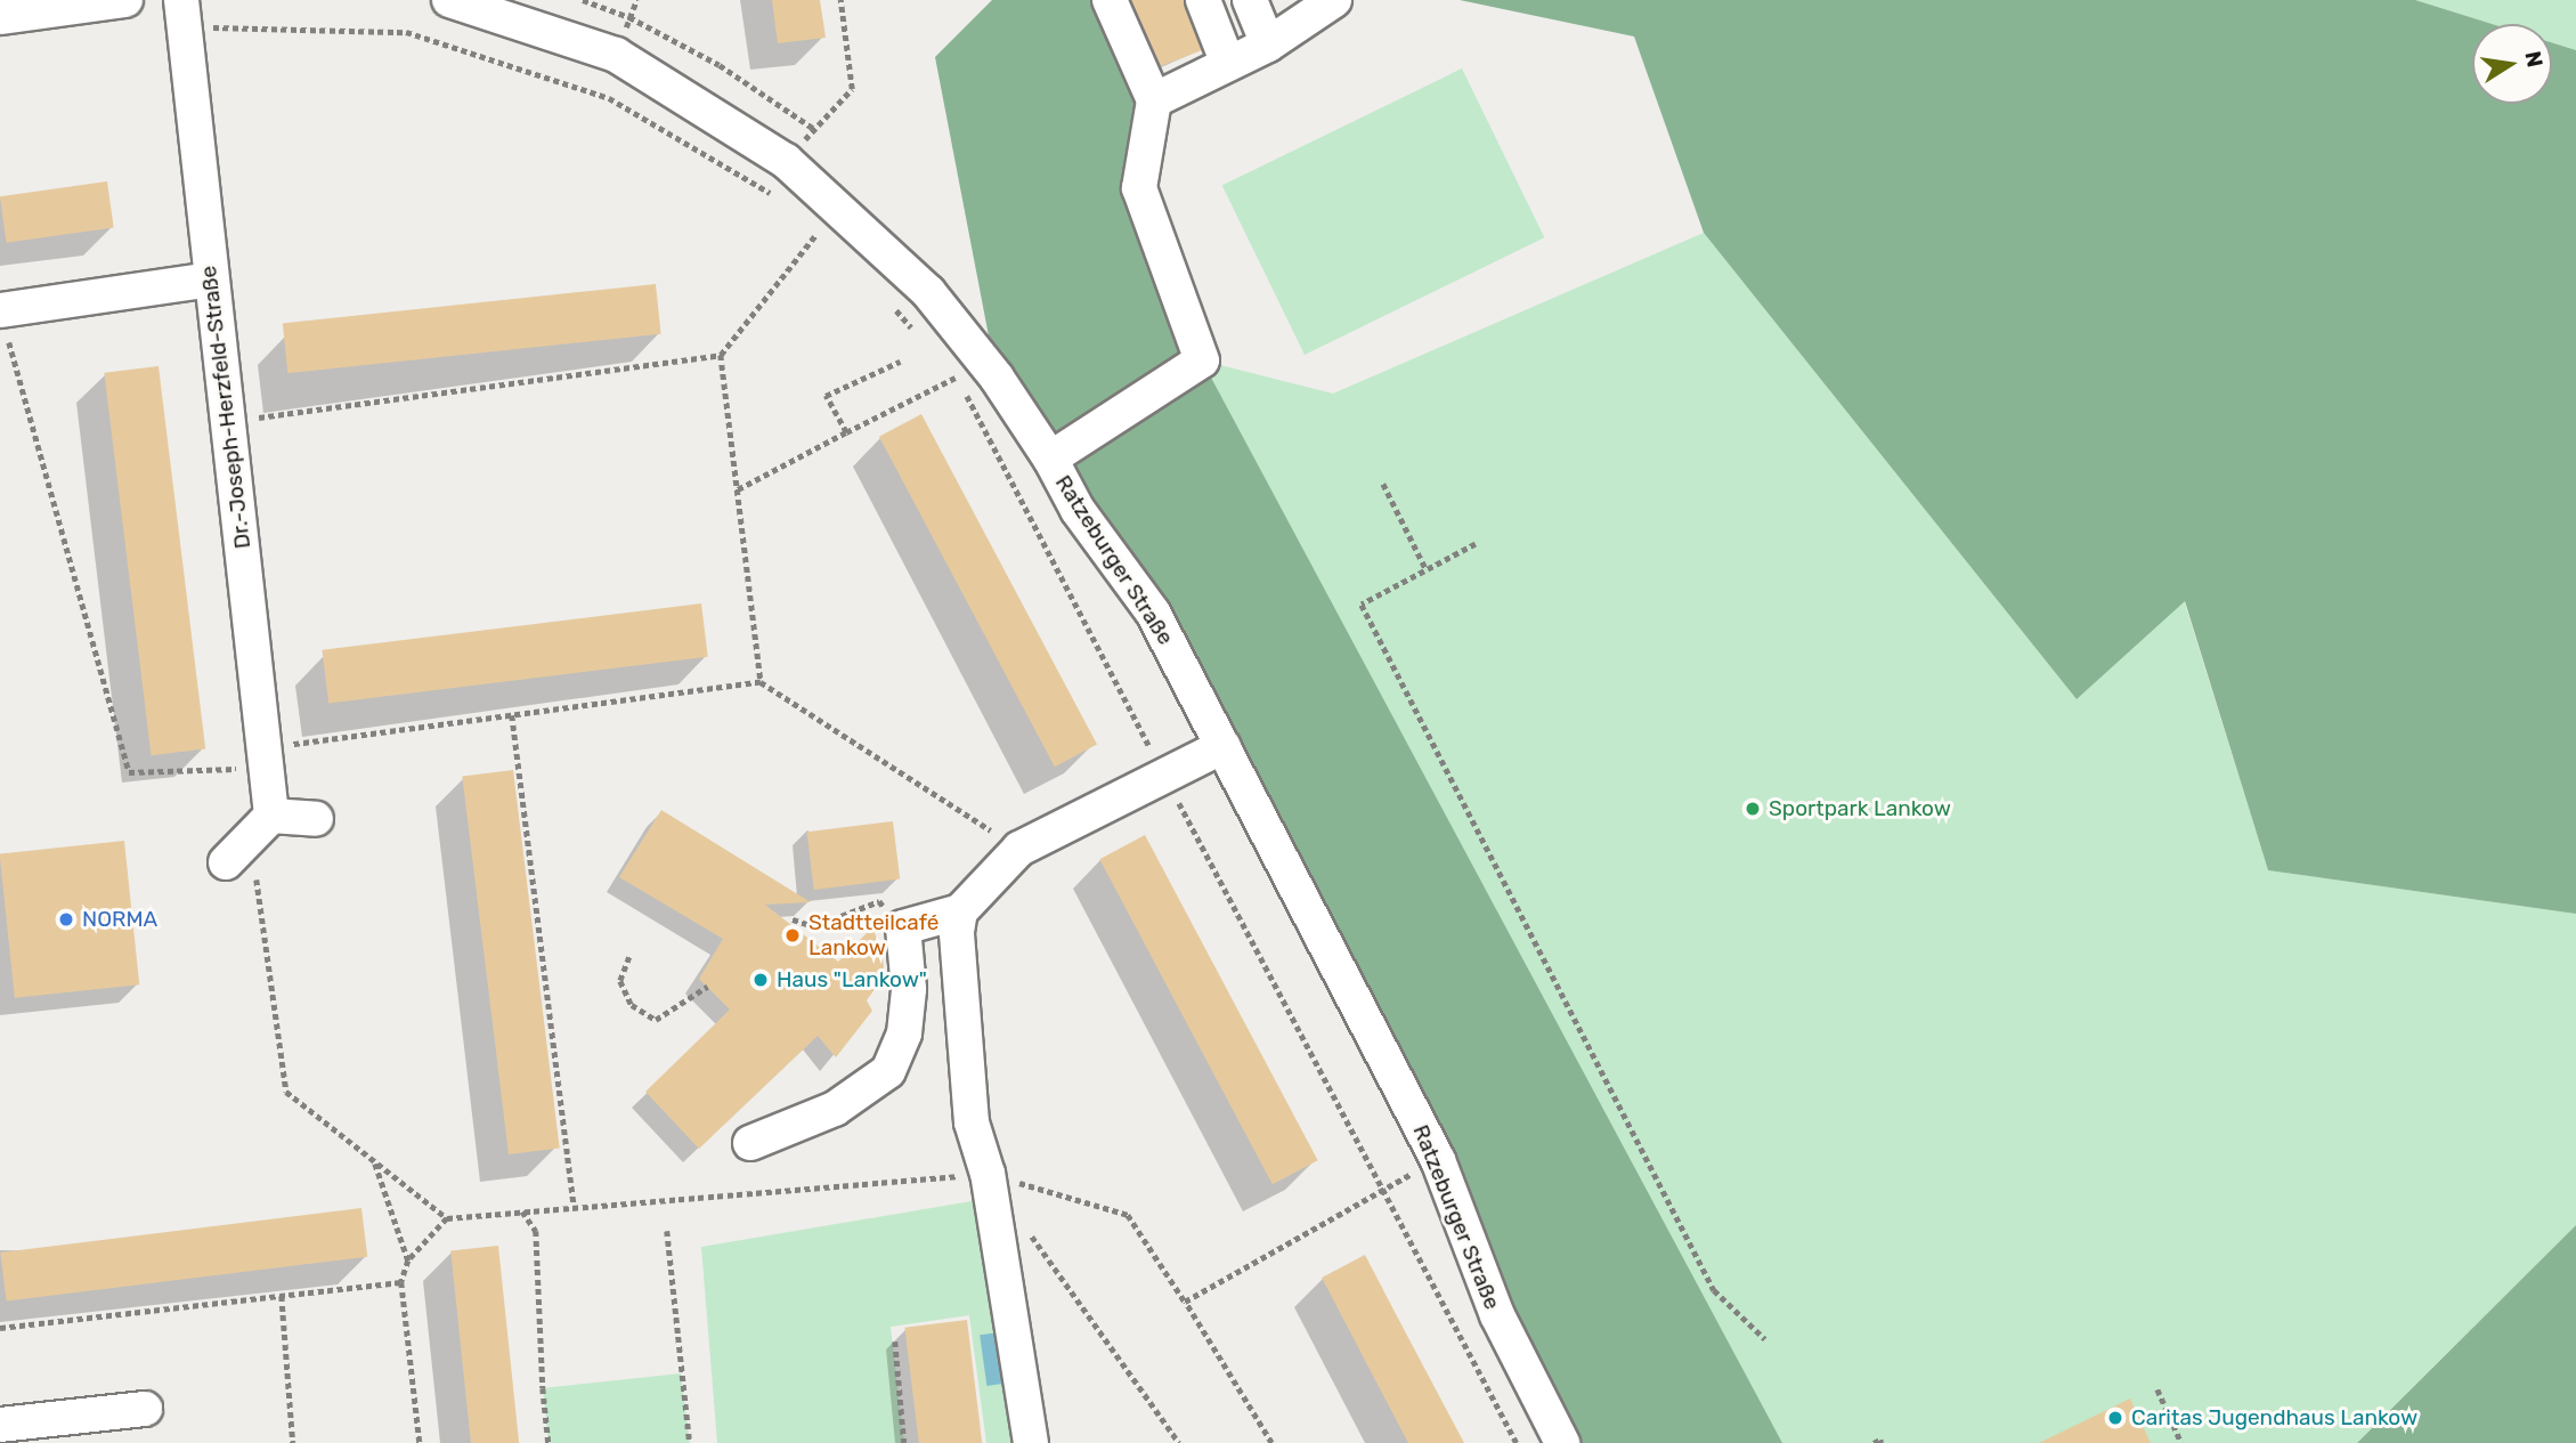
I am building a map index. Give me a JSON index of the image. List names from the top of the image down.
{
  "streets": {
    "street": ["Dr.-Joseph-Herzfeld-Straße", "Ratzeburger Straße"]
  },
  "places": [
    "Sportpark Lankow",
    "NORMA",
    "Stadtteilcafé Lankow",
    "Haus \"Lankow\"",
    "Caritas Jugendhaus Lankow"
  ],
  "north": "right"
}
